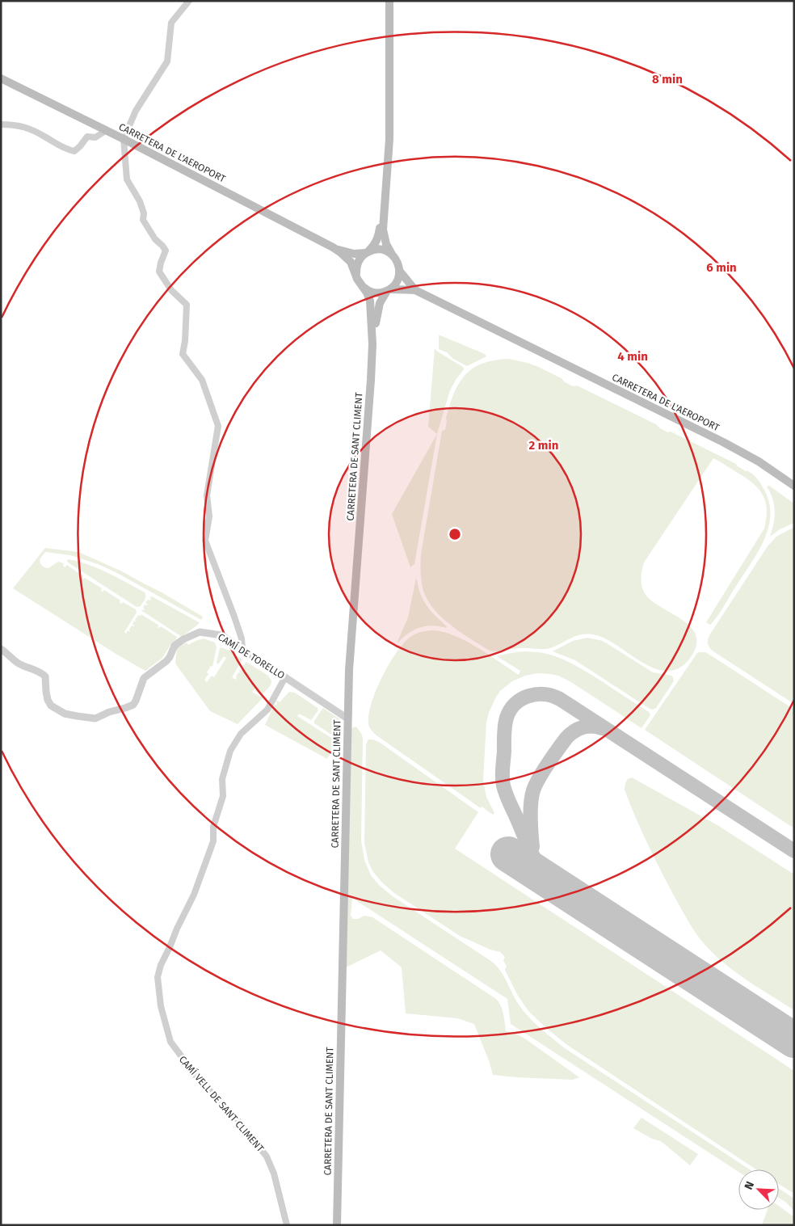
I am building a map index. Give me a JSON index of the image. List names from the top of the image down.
{
  "streets": {
    "main road": ["CARRETERA DE L'AEROPORT", "CARRETERA DE SANT CLIMENT"],
    "street": ["CAMÍ DE TORELLO", "CAMÍ VELL DE SANT CLIMENT"]
  },
  "crossings": [
    ["CARRETERA DE SANT CLIMENT", "CAMÍ DE TORELLO"],
    ["CAMÍ DE TORELLO", "CAMÍ VELL DE SANT CLIMENT"]
  ],
  "north": "top left",
  "rings": [
    "8 min",
    "6 min",
    "4 min",
    "2 min"
  ]
}
